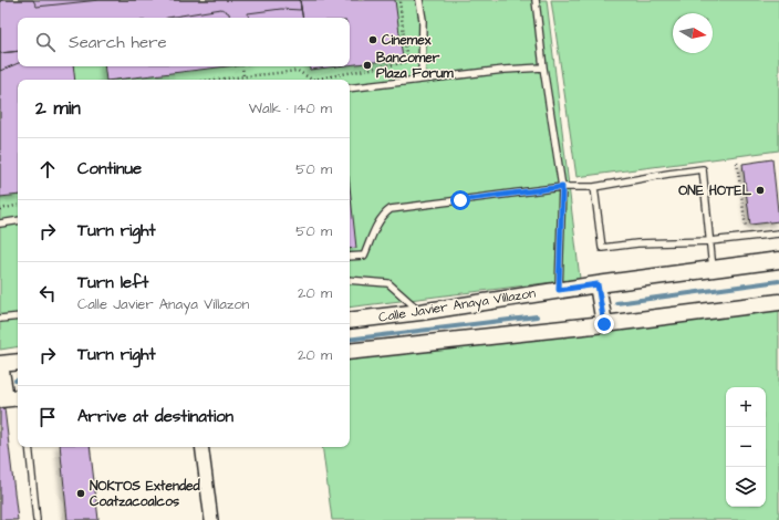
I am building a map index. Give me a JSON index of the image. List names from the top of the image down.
{
  "streets": {
    "street": ["Calle Javier Anaya Villazon"]
  },
  "places": [
    "Cinemex",
    "Bancomer Plaza Forum",
    "ONE HOTEL",
    "NOKTOS Extended Coatzacoalcos"
  ],
  "north": "right",
  "page": {
    "search": "Search here",
    "heading": ["2 min", "Walk · 140 m"],
    "list": [
      ["Continue", "50 m"],
      ["Turn right", "50 m"],
      ["Turn left", "Calle Javier Anaya Villazon", "20 m"],
      ["Turn right", "20 m"],
      "Arrive at destination"
    ],
    "map_buttons": ["+", "−"]
  }
}
